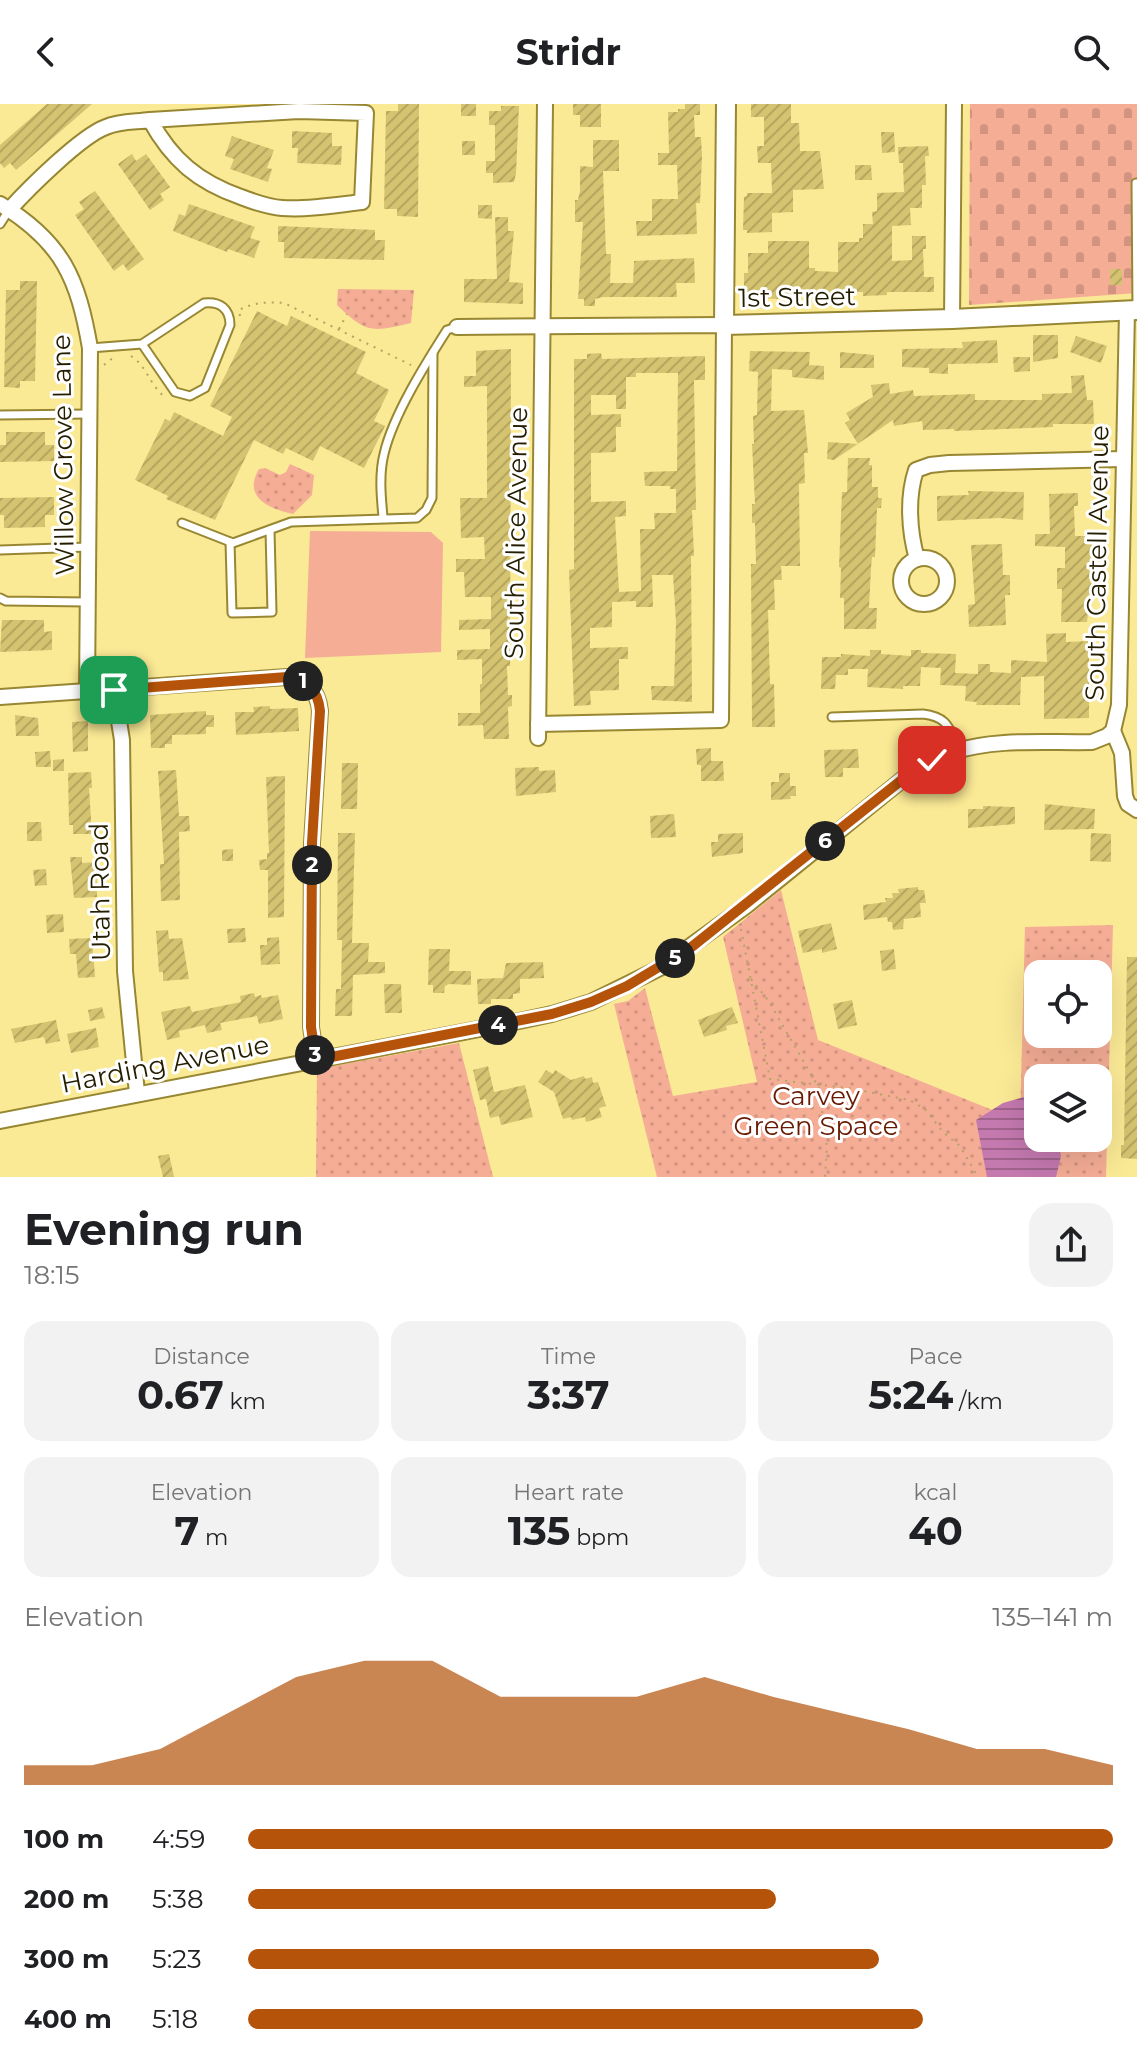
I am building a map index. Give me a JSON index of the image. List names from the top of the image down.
{
  "streets": {
    "street": [
      "1st Street",
      "Willow Grove Lane",
      "South Alice Avenue",
      "South Castell Avenue",
      "Utah Road",
      "Harding Avenue"
    ]
  },
  "crossings": [
    ["1st Street", "South Alice Avenue"],
    ["1st Street", "South Castell Avenue"],
    ["South Castell Avenue", "Harding Avenue"],
    ["Utah Road", "Harding Avenue"]
  ],
  "parks": ["Carvey Green Space"],
  "page": {
    "header": "Stridr",
    "pins": [
      "1",
      "6",
      "2",
      "5",
      "4",
      "3"
    ],
    "heading": ["Evening run", "18:15"],
    "stats": [
      ["Distance", "0.67 km"],
      ["Time", "3:37"],
      ["Pace", "5:24 /km"],
      ["Elevation", "7 m"],
      ["Heart rate", "135 bpm"],
      ["kcal", "40"]
    ],
    "chart": ["Elevation", "135–141 m"],
    "list": [
      {
        "name": "100 m",
        "note": "4:59"
      },
      {
        "name": "200 m",
        "note": "5:38"
      },
      {
        "name": "300 m",
        "note": "5:23"
      },
      {
        "name": "400 m",
        "note": "5:18"
      }
    ]
  }
}
